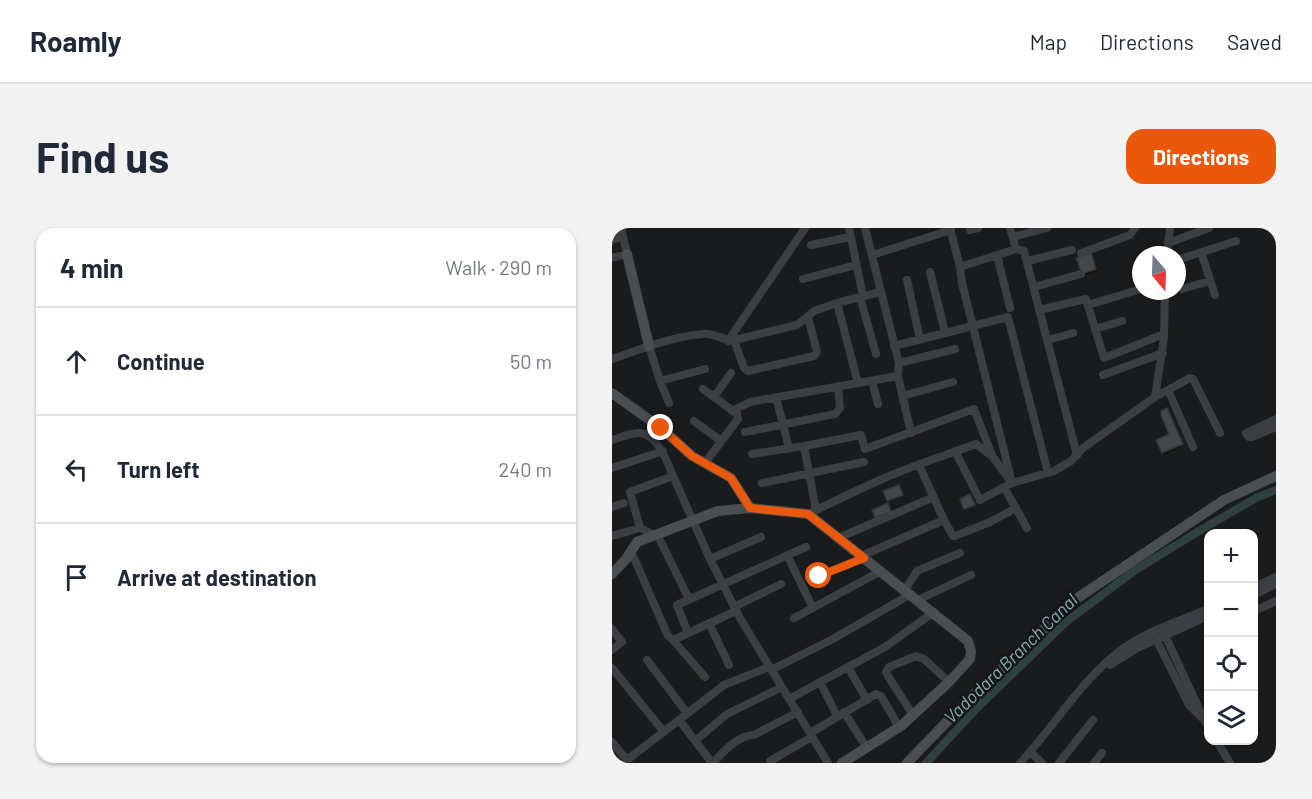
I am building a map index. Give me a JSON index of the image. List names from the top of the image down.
{
  "water": ["Vadodara Branch Canal"],
  "north": "bottom",
  "page": {
    "header": "Roamly",
    "nav": ["Map", "Directions", "Saved"],
    "buttons": "Directions",
    "title": "Find us",
    "heading": ["4 min", "Walk · 290 m"],
    "list": [
      ["Continue", "50 m"],
      ["Turn left", "240 m"],
      "Arrive at destination"
    ],
    "map_buttons": ["+", "−"]
  }
}
